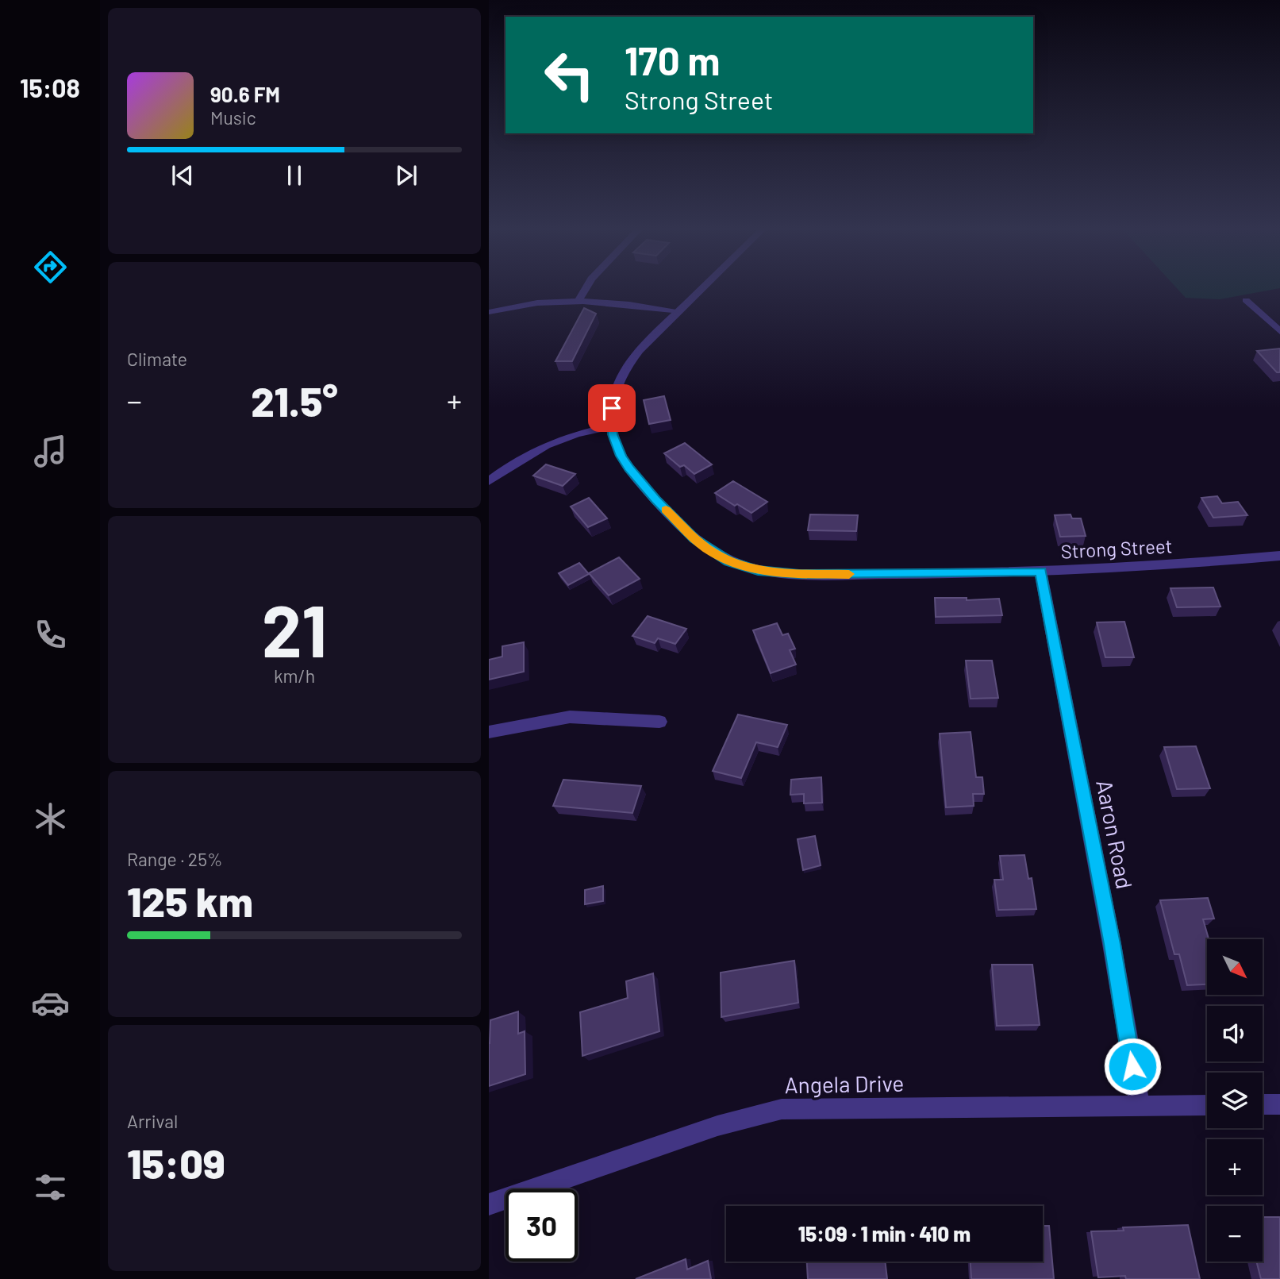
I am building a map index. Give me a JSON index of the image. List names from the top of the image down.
{
  "streets": {
    "street": ["Strong Street", "Aaron Road", "Angela Drive"]
  },
  "crossings": [
    ["Strong Street", "Aaron Road"],
    ["Aaron Road", "Angela Drive"]
  ],
  "north": "bottom right",
  "page": {
    "tabs": "15:08",
    "turn": ["170 m", "Strong Street"],
    "song": ["90.6 FM", "Music"],
    "tile": [
      "Climate",
      ["21", "km/h"],
      ["Range · 25%", "125 km"],
      ["Arrival", "15:09"]
    ],
    "heat": ["−", "21.5°", "+"],
    "map_buttons": ["+", "−"],
    "limit": "30",
    "trip": "15:09 · 1 min · 410 m"
  }
}
